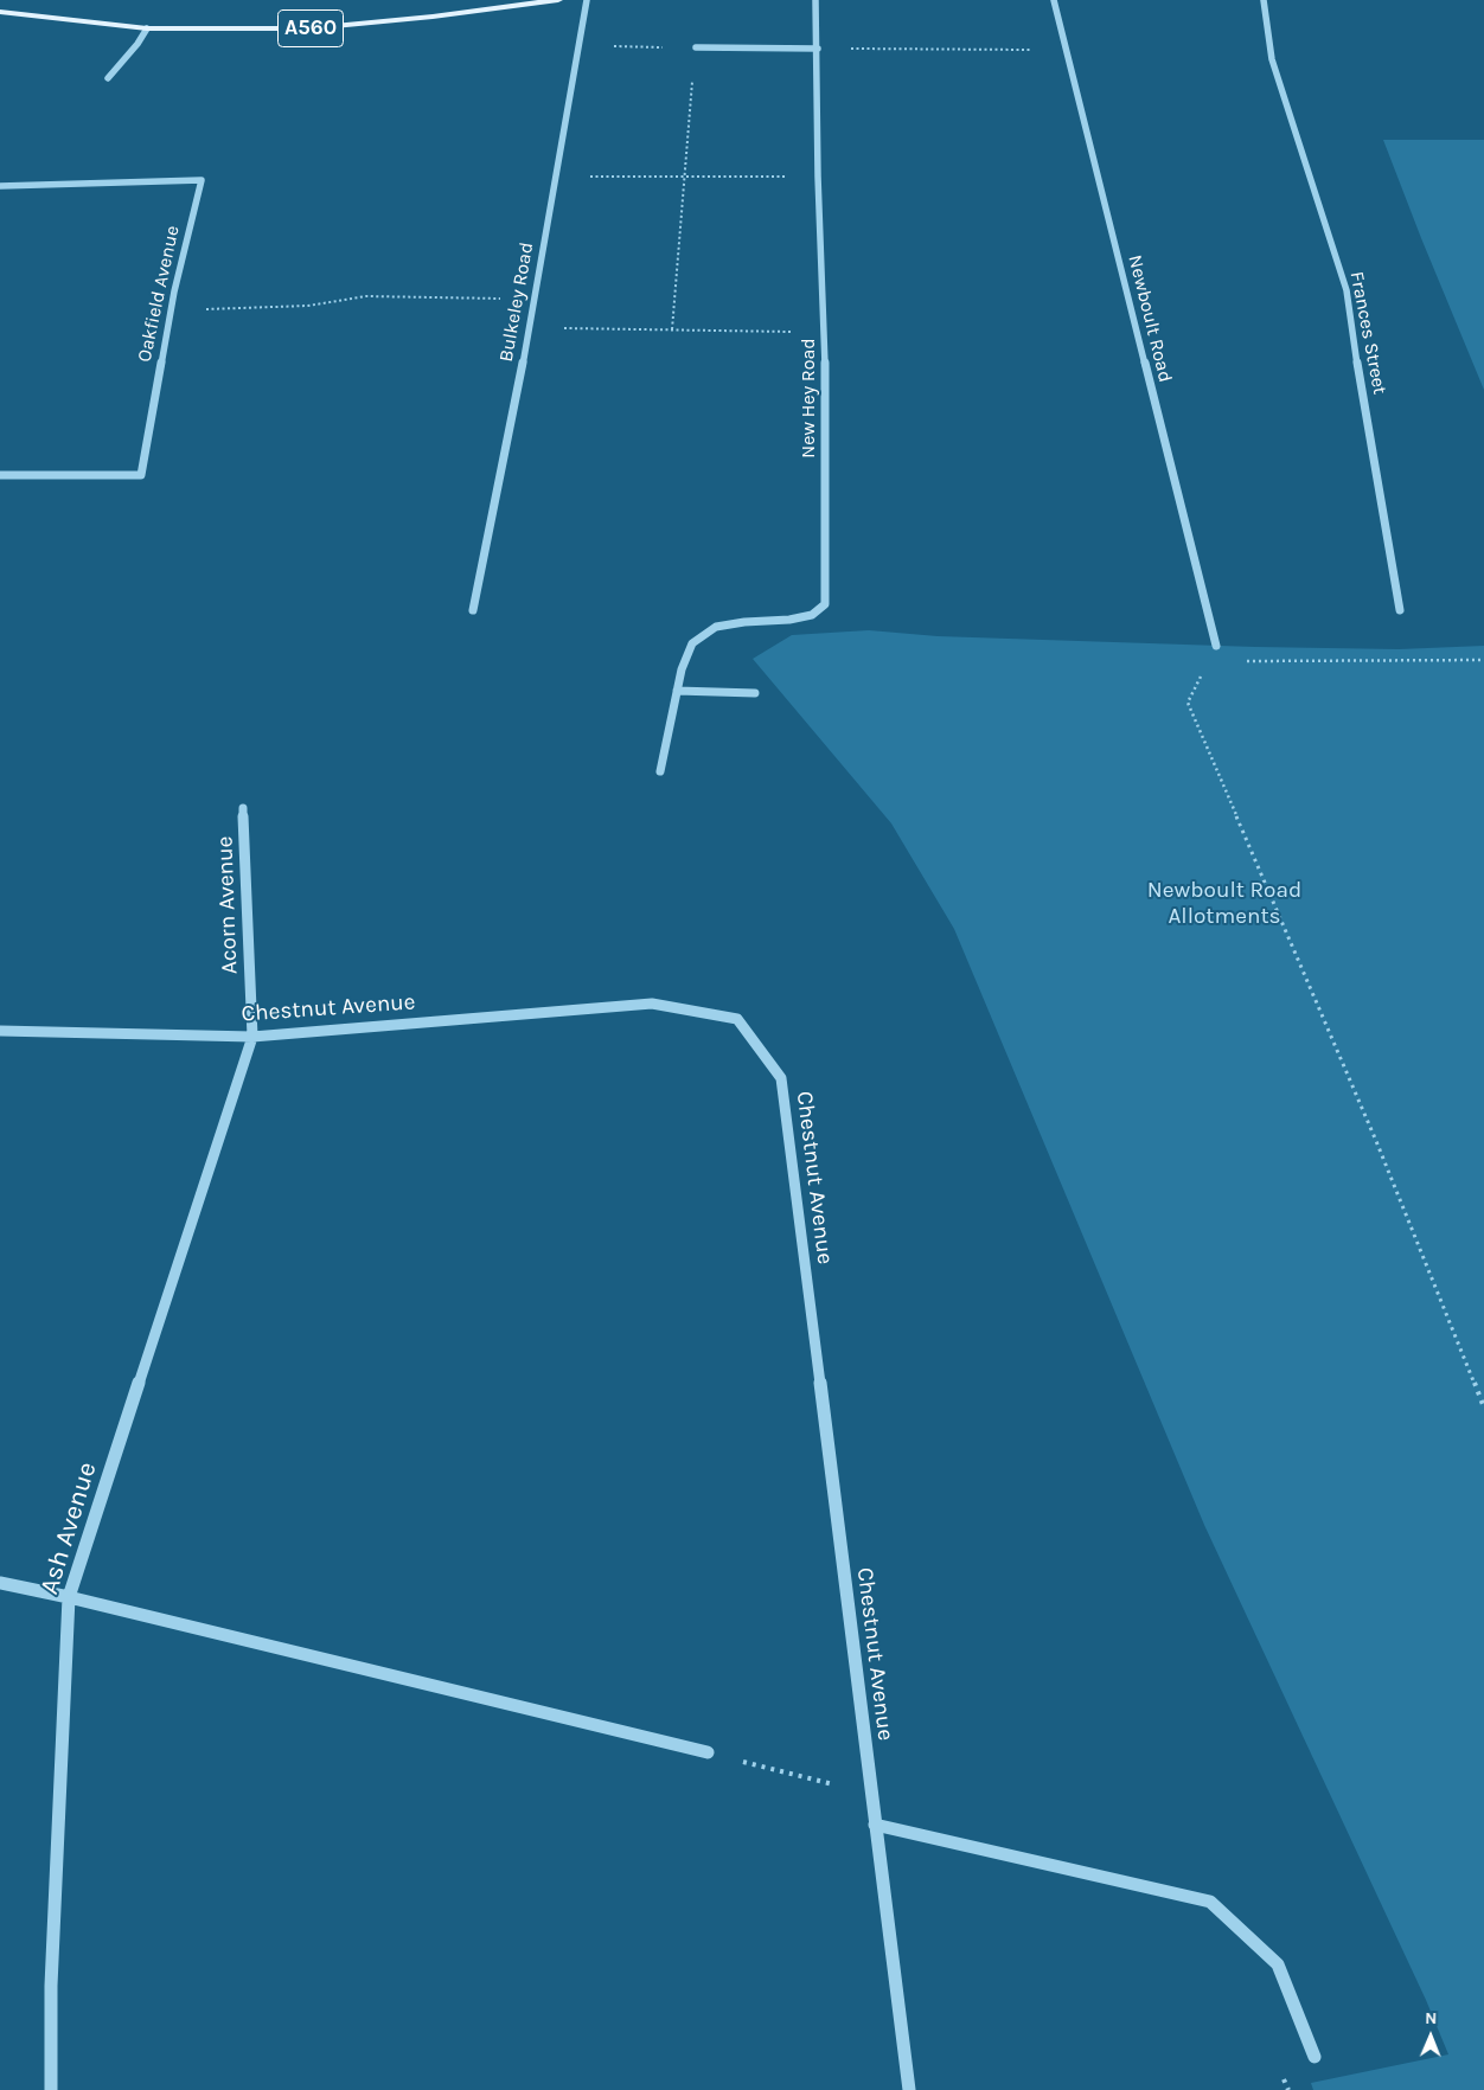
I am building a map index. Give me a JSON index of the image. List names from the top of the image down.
{
  "streets": {
    "main road": ["A560"],
    "street": [
      "Oakfield Avenue",
      "Bulkeley Road",
      "Newboult Road",
      "Frances Street",
      "New Hey Road",
      "Acorn Avenue",
      "Chestnut Avenue",
      "Ash Avenue"
    ]
  },
  "crossings": [
    ["Acorn Avenue", "Chestnut Avenue"],
    ["Acorn Avenue", "Ash Avenue"],
    ["Chestnut Avenue", "Ash Avenue"]
  ],
  "parks": ["Newboult Road Allotments"],
  "north": "top"
}
